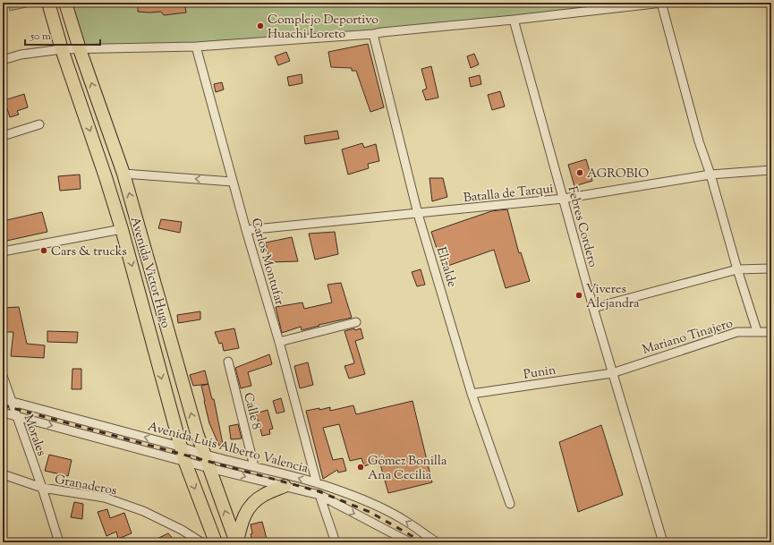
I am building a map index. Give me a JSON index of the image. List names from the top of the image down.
{
  "streets": {
    "main road": ["Avenida Victor Hugo"],
    "street": [
      "Batalla de Tarqui",
      "Febres Cordero",
      "Carlos Montufar",
      "Elizalde",
      "Mariano Tinajero",
      "Punin",
      "Calle 8",
      "Morales",
      "Avenida Luis Alberto Valencia",
      "Granaderos"
    ]
  },
  "crossings": [
    ["Batalla de Tarqui", "Febres Cordero"],
    ["Batalla de Tarqui", "Carlos Montufar"],
    ["Batalla de Tarqui", "Elizalde"],
    ["Febres Cordero", "Mariano Tinajero"],
    ["Febres Cordero", "Punin"],
    ["Carlos Montufar", "Avenida Luis Alberto Valencia"],
    ["Elizalde", "Punin"],
    ["Avenida Victor Hugo", "Avenida Luis Alberto Valencia"],
    ["Mariano Tinajero", "Punin"],
    ["Calle 8", "Avenida Luis Alberto Valencia"],
    ["Morales", "Avenida Luis Alberto Valencia"],
    ["Morales", "Granaderos"]
  ],
  "places": [
    "Complejo Deportivo Huachi Loreto",
    "AGROBIO",
    "Cars & trucks",
    "Viveres Alejandra",
    "Gómez Bonilla Ana Cecilia"
  ],
  "scale_bar": "50 m"
}
